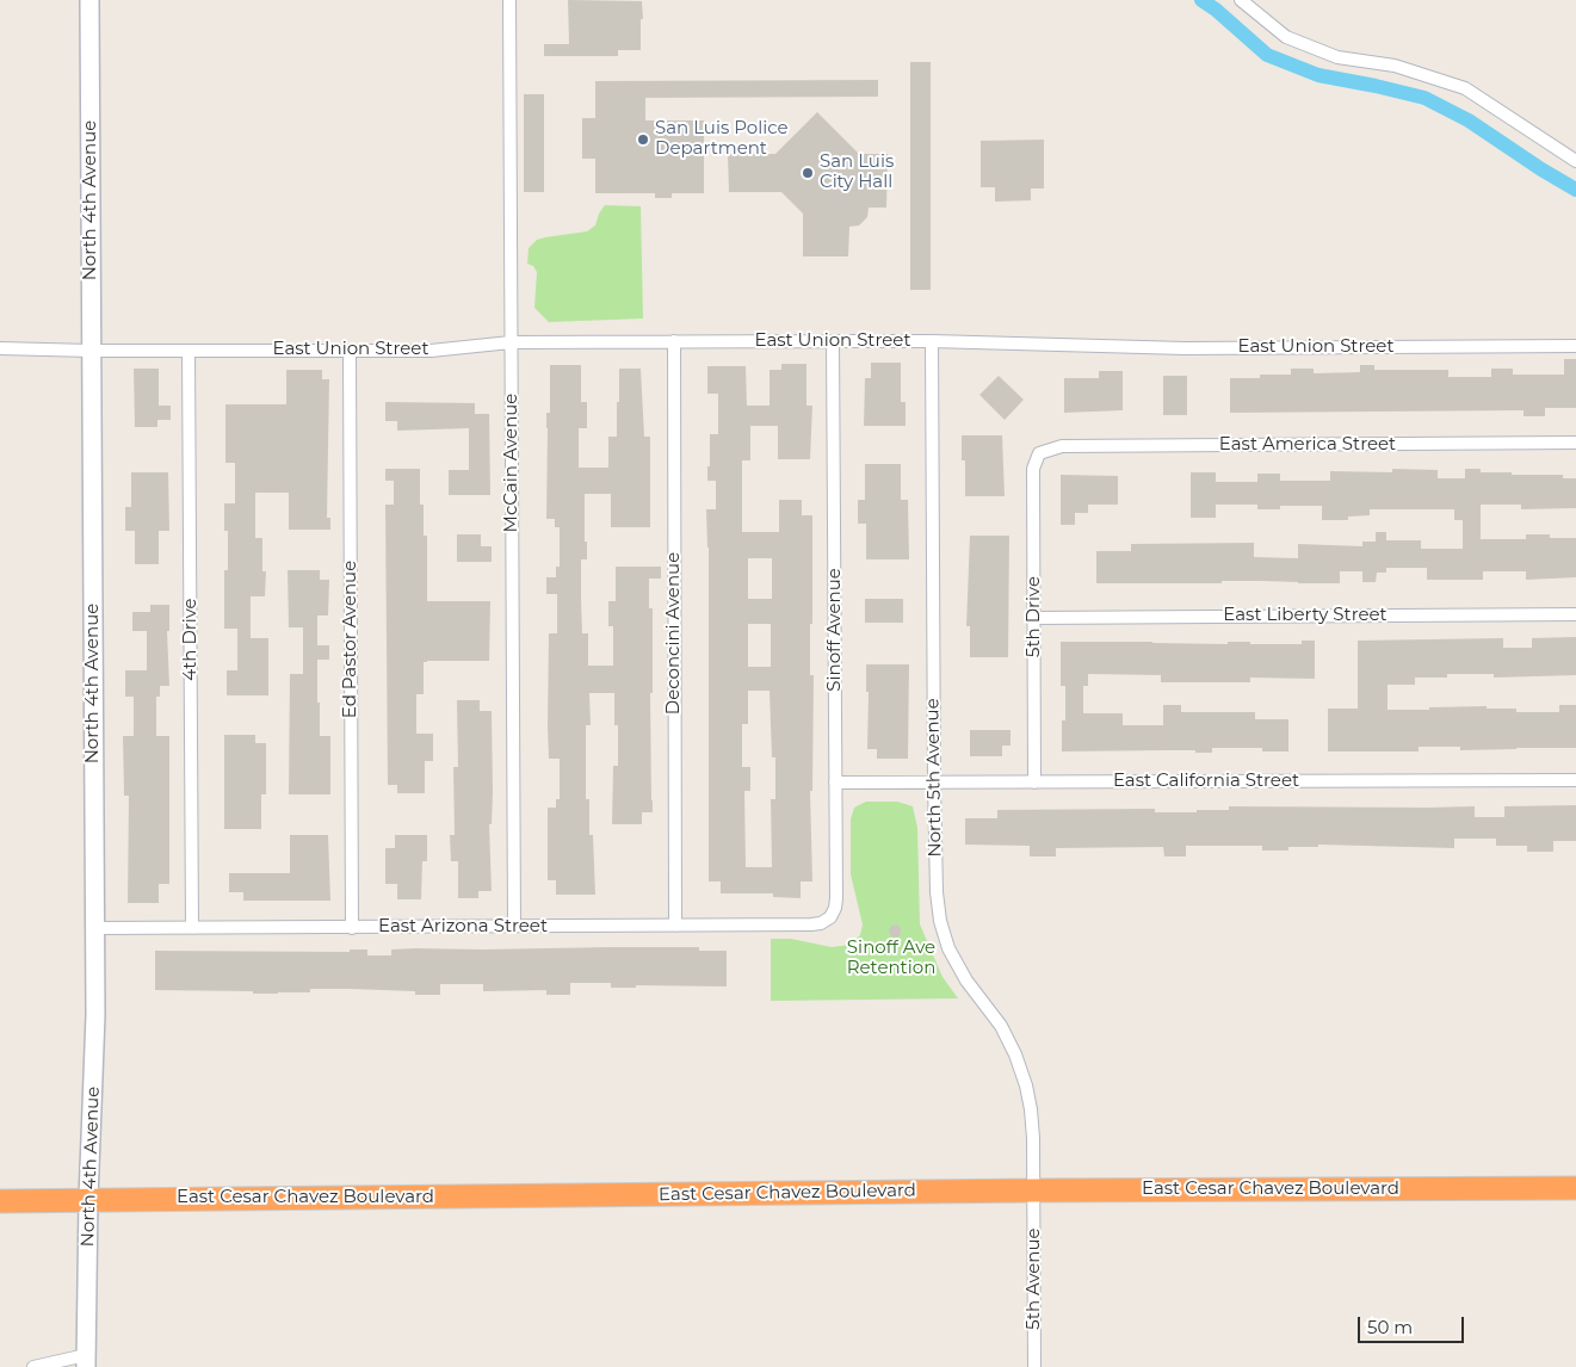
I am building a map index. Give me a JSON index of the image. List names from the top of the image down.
{
  "streets": {
    "highway": ["East Cesar Chavez Boulevard"],
    "street": [
      "North 4th Avenue",
      "East Union Street",
      "East America Street",
      "McCain Avenue",
      "East Liberty Street",
      "5th Drive",
      "Sinoff Avenue",
      "Deconcini Avenue",
      "4th Drive",
      "Ed Pastor Avenue",
      "North 5th Avenue",
      "East California Street",
      "East Arizona Street",
      "5th Avenue"
    ]
  },
  "crossings": [
    ["North 4th Avenue", "East Union Street"],
    ["North 4th Avenue", "East Arizona Street"],
    ["North 4th Avenue", "East Cesar Chavez Boulevard"],
    ["East Union Street", "McCain Avenue"],
    ["East Union Street", "Sinoff Avenue"],
    ["East Union Street", "Deconcini Avenue"],
    ["East Union Street", "4th Drive"],
    ["East Union Street", "Ed Pastor Avenue"],
    ["East Union Street", "North 5th Avenue"],
    ["East America Street", "5th Drive"],
    ["McCain Avenue", "East Arizona Street"],
    ["East Liberty Street", "5th Drive"],
    ["5th Drive", "East California Street"],
    ["Sinoff Avenue", "East California Street"],
    ["Sinoff Avenue", "East Arizona Street"],
    ["Deconcini Avenue", "East Arizona Street"],
    ["4th Drive", "East Arizona Street"],
    ["Ed Pastor Avenue", "East Arizona Street"],
    ["North 5th Avenue", "East California Street"],
    ["North 5th Avenue", "East Cesar Chavez Boulevard"],
    ["North 5th Avenue", "5th Avenue"],
    ["East Cesar Chavez Boulevard", "5th Avenue"]
  ],
  "parks": ["Sinoff Ave Retention"],
  "places": ["San Luis Police Department", "San Luis City Hall"],
  "scale_bar": "50 m"
}
